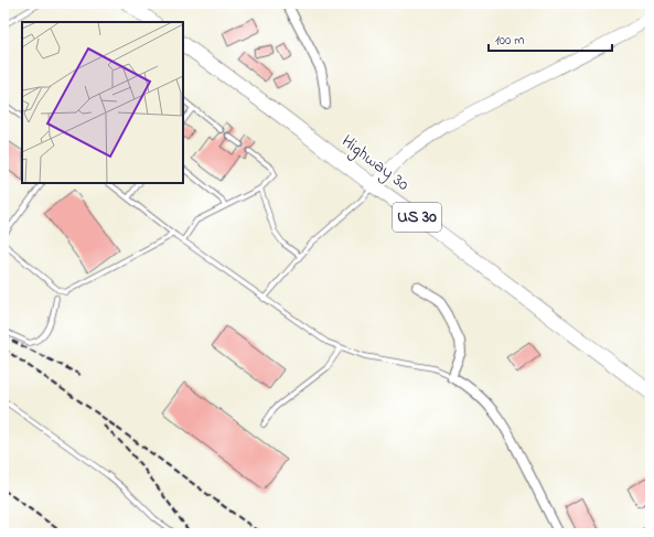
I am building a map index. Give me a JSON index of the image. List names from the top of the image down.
{
  "streets": {
    "highway": ["Highway 30", "US 30"]
  },
  "scale_bar": "100 m"
}
